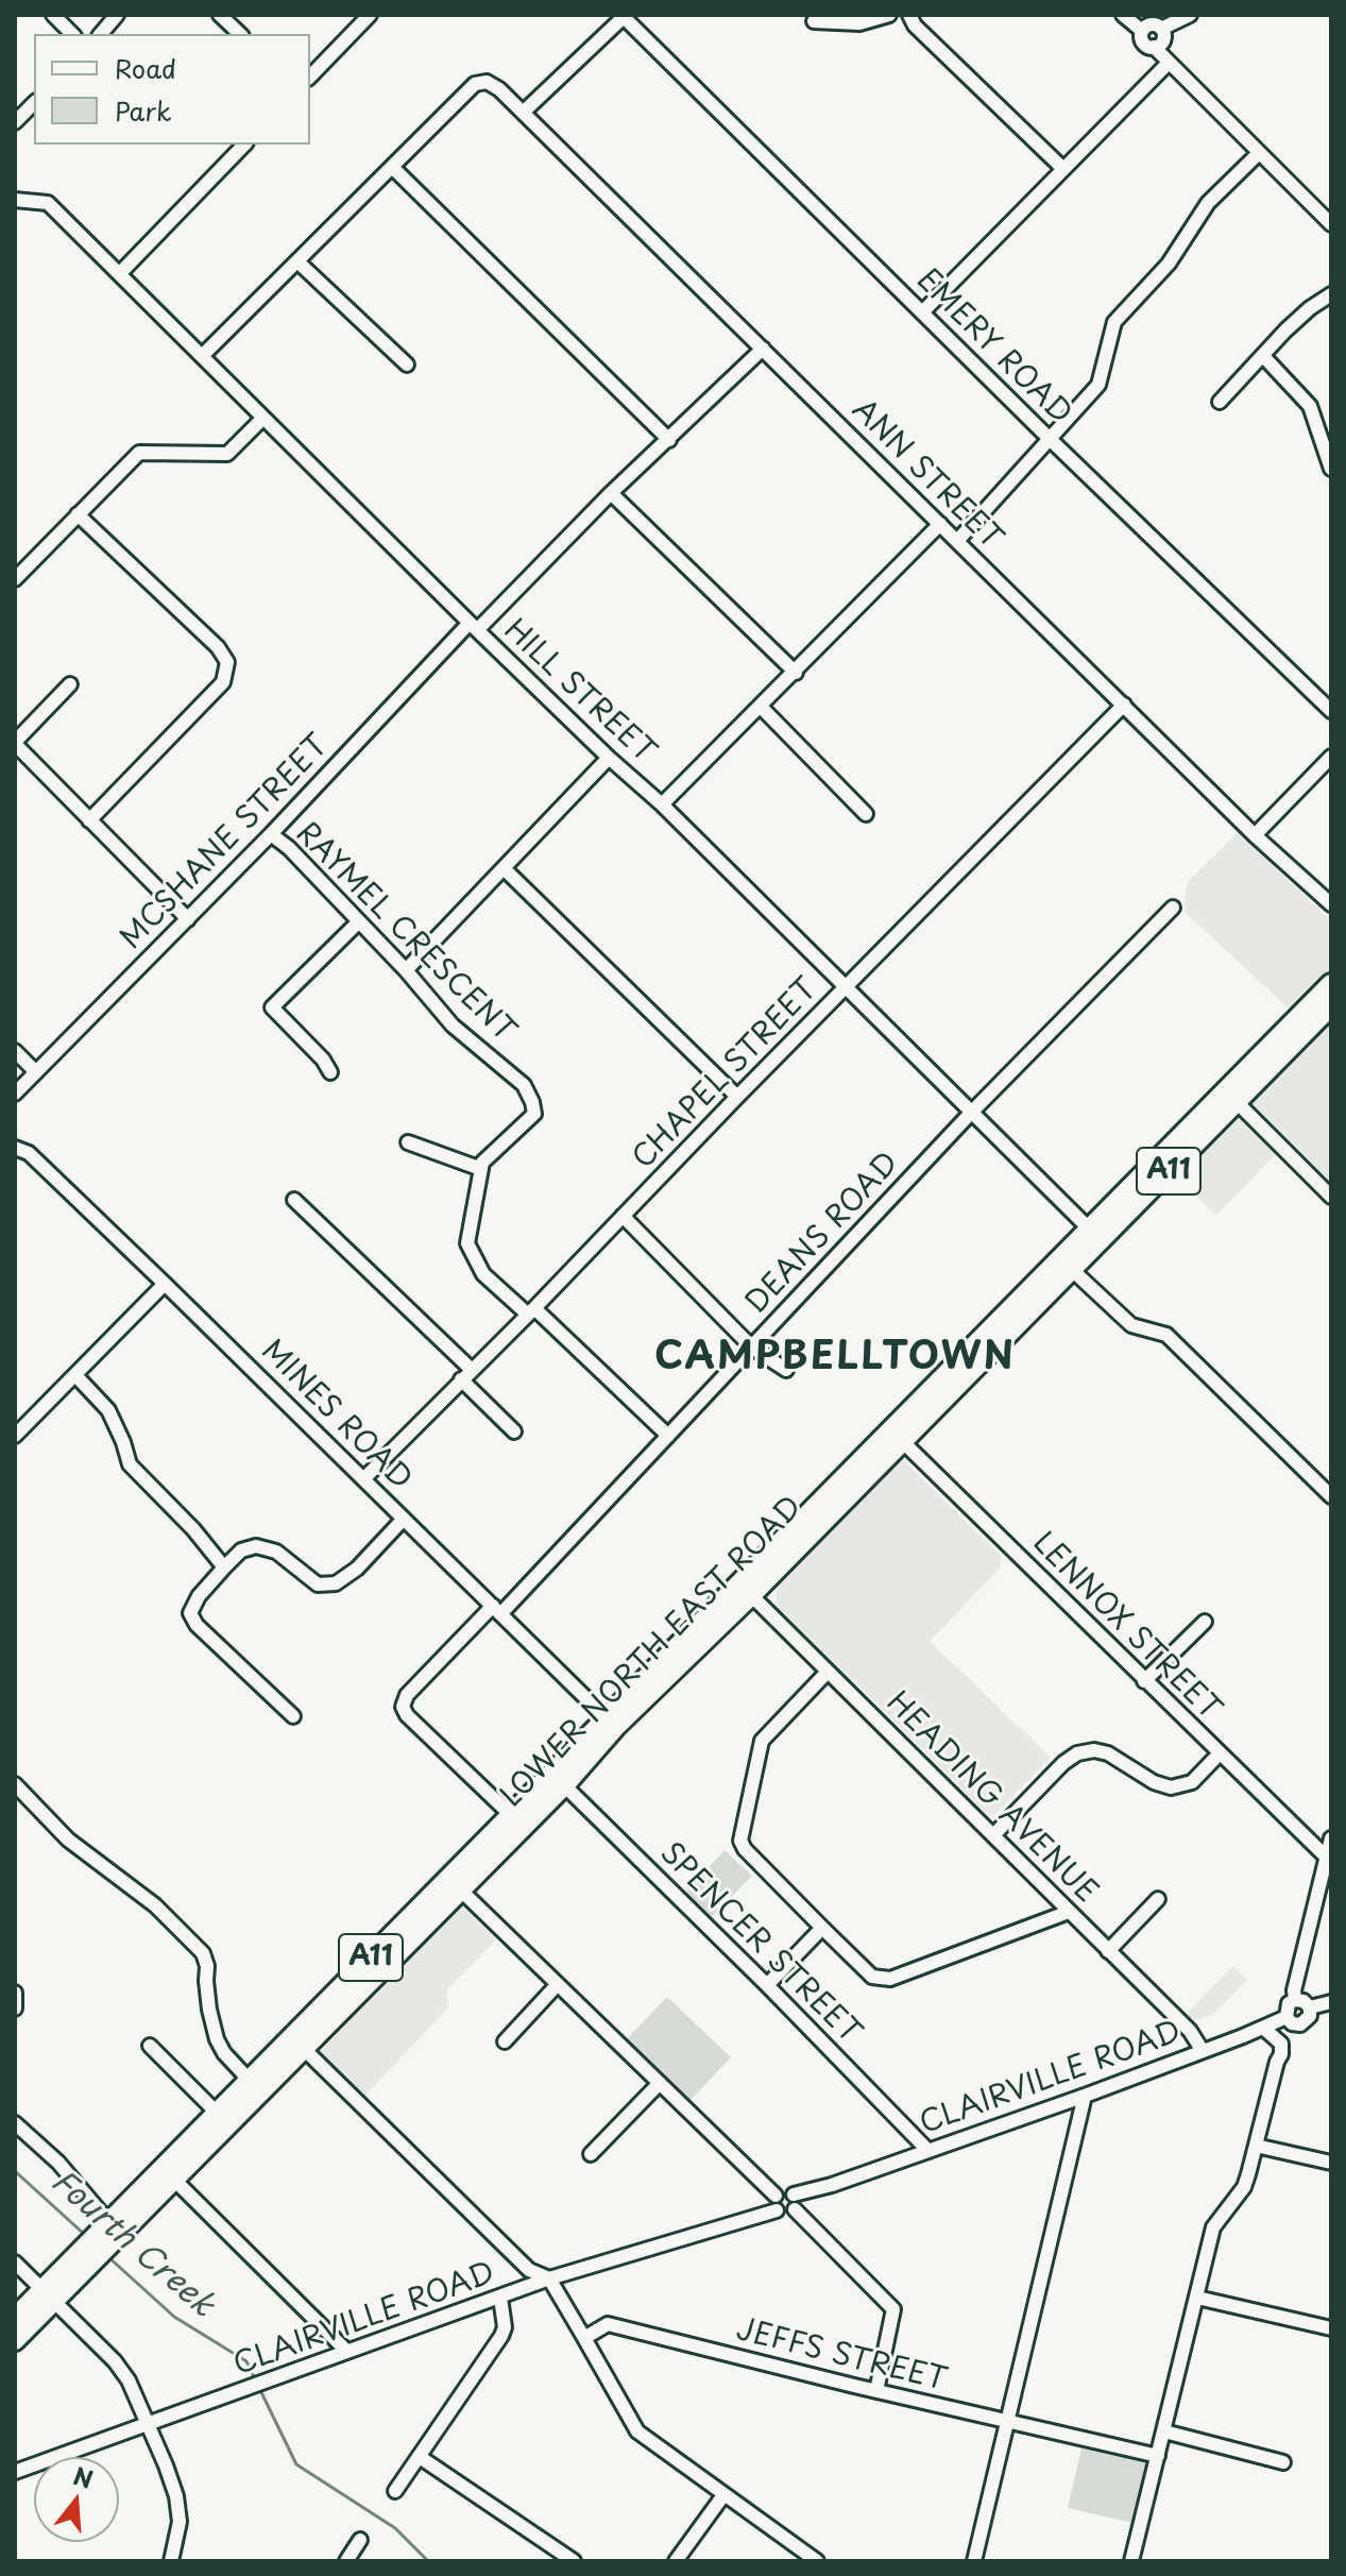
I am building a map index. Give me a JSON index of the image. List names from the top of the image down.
{
  "streets": {
    "main road": ["A11", "LOWER NORTH EAST ROAD"],
    "street": [
      "EMERY ROAD",
      "ANN STREET",
      "HILL STREET",
      "MCSHANE STREET",
      "RAYMEL CRESCENT",
      "CHAPEL STREET",
      "DEANS ROAD",
      "MINES ROAD",
      "LENNOX STREET",
      "HEADING AVENUE",
      "SPENCER STREET",
      "CLAIRVILLE ROAD",
      "JEFFS STREET"
    ]
  },
  "crossings": [
    ["ANN STREET", "MCSHANE STREET"],
    ["ANN STREET", "CHAPEL STREET"],
    ["HILL STREET", "MCSHANE STREET"],
    ["HILL STREET", "CHAPEL STREET"],
    ["HILL STREET", "DEANS ROAD"],
    ["HILL STREET", "LOWER NORTH EAST ROAD"],
    ["MCSHANE STREET", "RAYMEL CRESCENT"],
    ["CHAPEL STREET", "MINES ROAD"],
    ["DEANS ROAD", "MINES ROAD"],
    ["DEANS ROAD", "LOWER NORTH EAST ROAD"],
    ["MINES ROAD", "LOWER NORTH EAST ROAD"],
    ["LENNOX STREET", "LOWER NORTH EAST ROAD"],
    ["LOWER NORTH EAST ROAD", "HEADING AVENUE"],
    ["LOWER NORTH EAST ROAD", "SPENCER STREET"],
    ["HEADING AVENUE", "CLAIRVILLE ROAD"],
    ["SPENCER STREET", "CLAIRVILLE ROAD"]
  ],
  "districts": ["CAMPBELLTOWN"],
  "water": ["Fourth Creek"],
  "legend": ["Road", "Park"],
  "north": "top"
}
